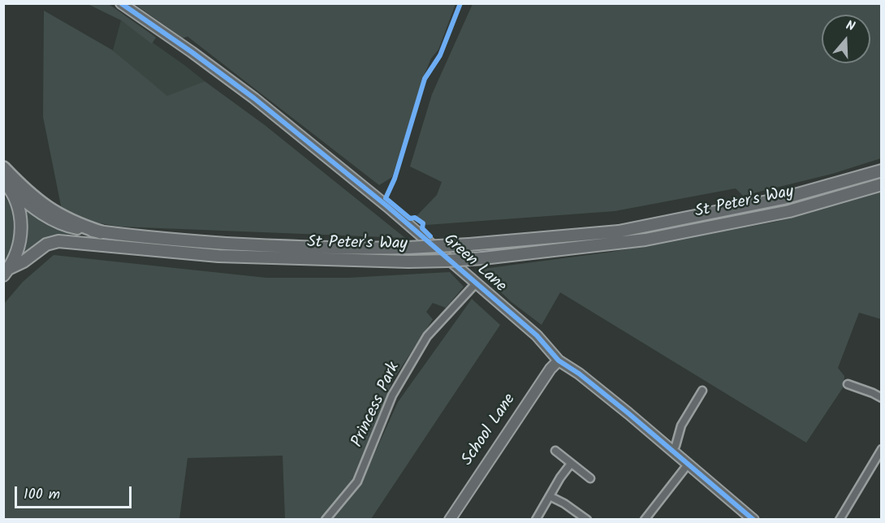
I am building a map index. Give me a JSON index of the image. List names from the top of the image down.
{
  "streets": {
    "main road": ["St Peter's Way"],
    "street": ["Green Lane", "Princess Park", "School Lane"]
  },
  "crossings": [
    ["Green Lane", "Princess Park"],
    ["Green Lane", "School Lane"]
  ],
  "scale_bar": "100 m",
  "north": "top"
}
